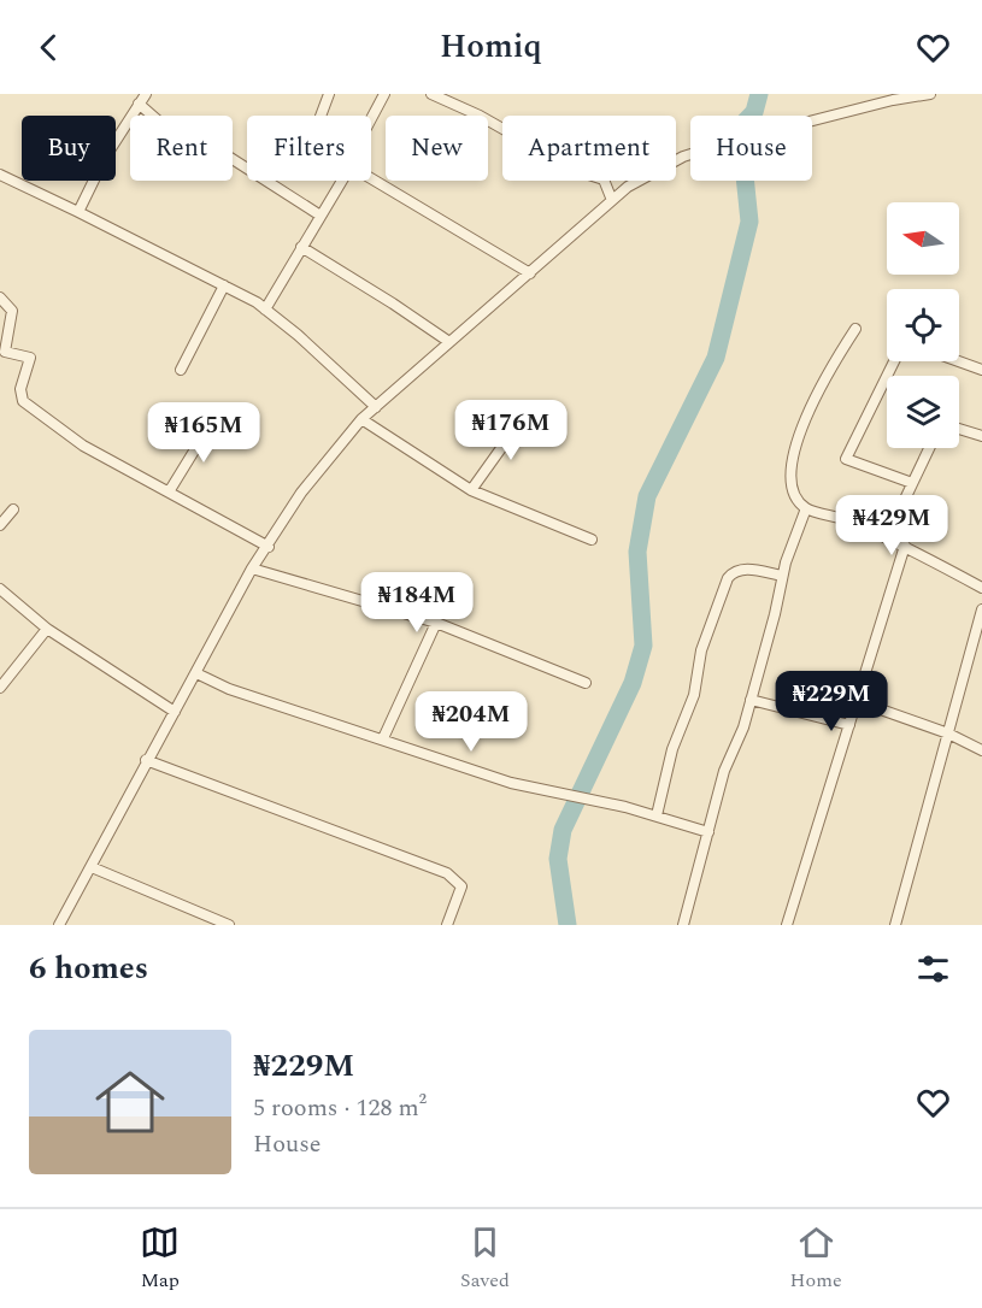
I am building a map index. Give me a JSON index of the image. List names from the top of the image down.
{
  "north": "left",
  "page": {
    "header": "Homiq",
    "chip": [
      "Buy",
      "Rent",
      "Filters",
      "New",
      "Apartment",
      "House"
    ],
    "price": [
      "₦176M",
      "₦165M",
      "₦429M",
      "₦184M",
      "₦229M",
      "₦204M"
    ],
    "heading": "6 homes",
    "list": [
      {
        "name": "₦229M",
        "note": "5 rooms · 128 m² · House"
      }
    ],
    "tabs": ["Map", "Saved", "Home"]
  }
}
